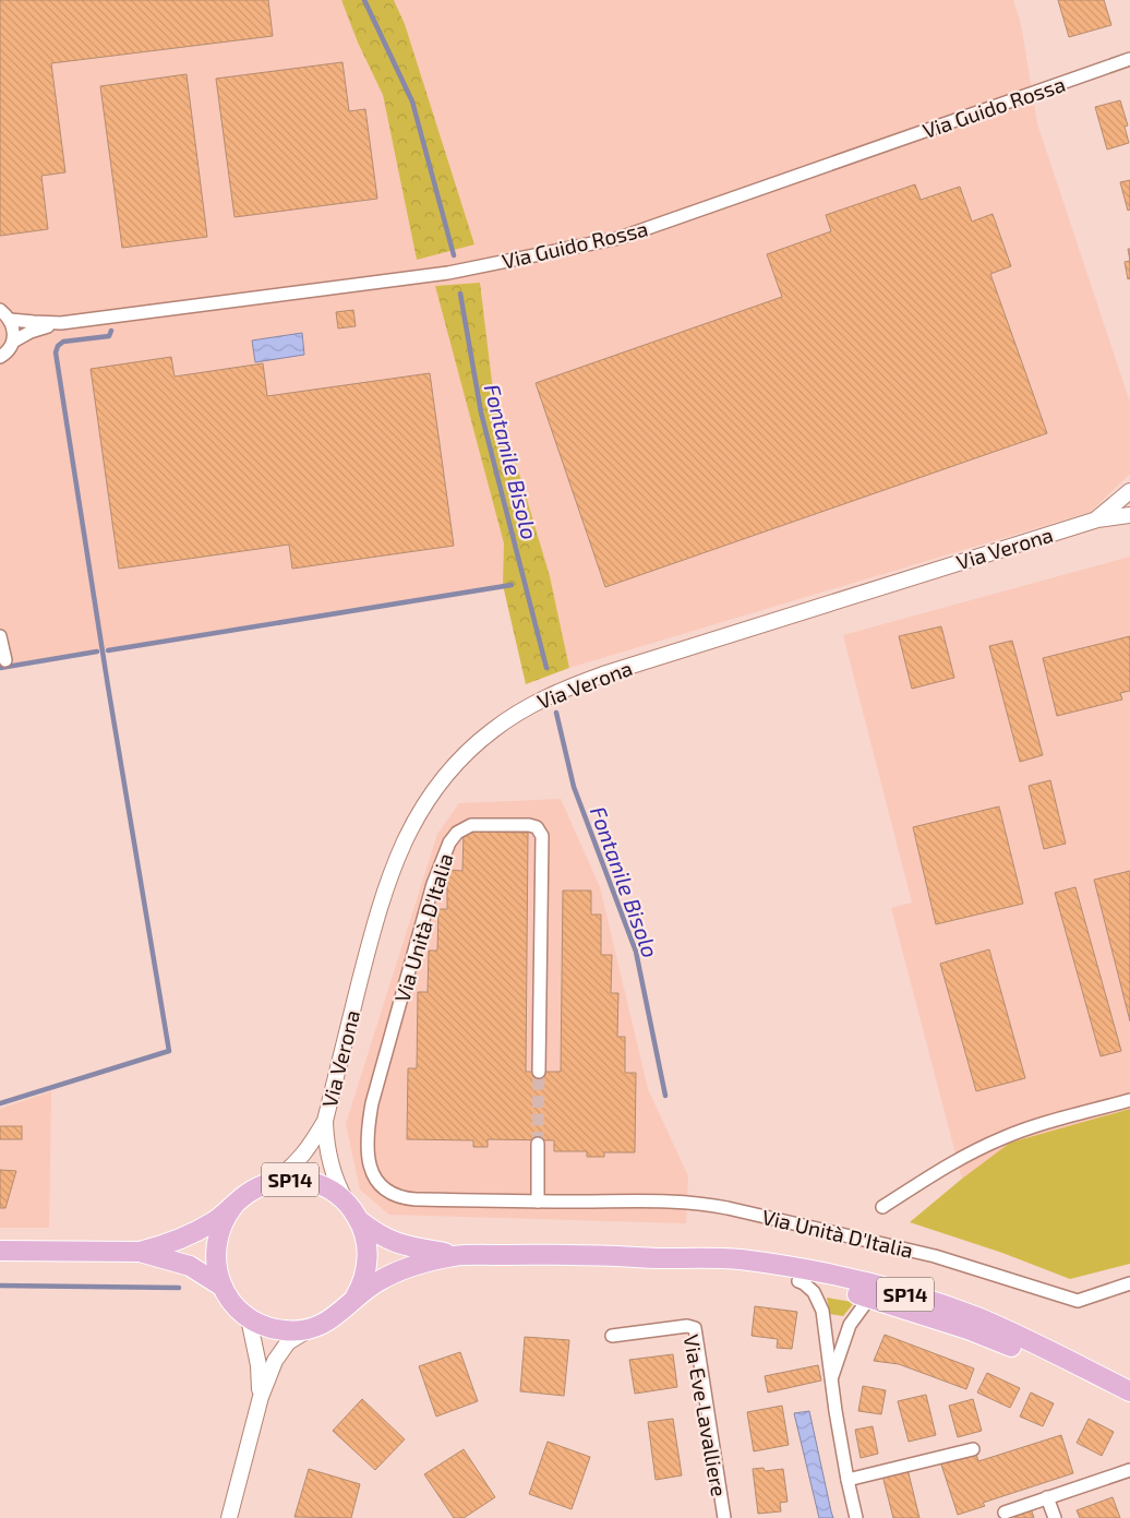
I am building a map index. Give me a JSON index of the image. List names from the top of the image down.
{
  "streets": {
    "main road": ["SP14"],
    "street": [
      "Via Guido Rossa",
      "Via Verona",
      "Via Unità D'Italia",
      "Via Eve Lavalliere"
    ]
  },
  "crossings": [
    ["Via Verona", "SP14"]
  ],
  "water": ["Fontanile Bisolo"]
}
